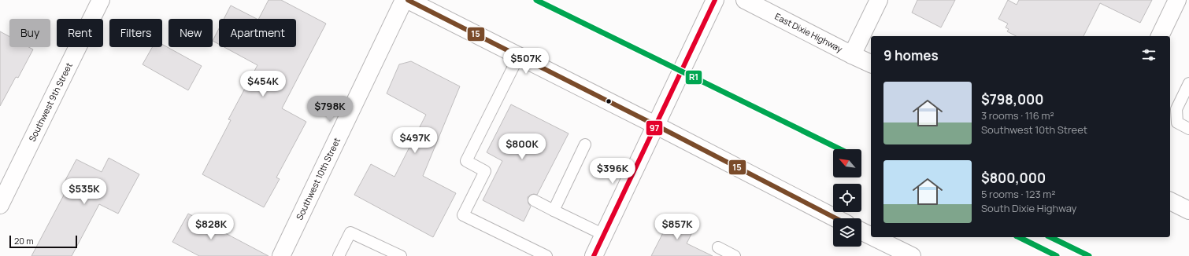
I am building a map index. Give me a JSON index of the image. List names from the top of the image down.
{
  "streets": {
    "street": ["East Dixie Highway", "Southwest 9th Street", "Southwest 10th Street"]
  },
  "lines": ["transit line R1", "transit line 15", "transit line 97"],
  "scale_bar": "20 m",
  "north": "top left",
  "page": {
    "chip": [
      "Buy",
      "Rent",
      "Filters",
      "New",
      "Apartment"
    ],
    "heading": "9 homes",
    "price": [
      "$507K",
      "$454K",
      "$798K",
      "$497K",
      "$800K",
      "$396K",
      "$535K",
      "$828K",
      "$857K"
    ],
    "list": [
      {
        "name": "$798,000",
        "note": "3 rooms · 116 m² · Southwest 10th Street"
      },
      {
        "name": "$800,000",
        "note": "5 rooms · 123 m² · South Dixie Highway"
      }
    ],
    "scale": "20 m"
  }
}
